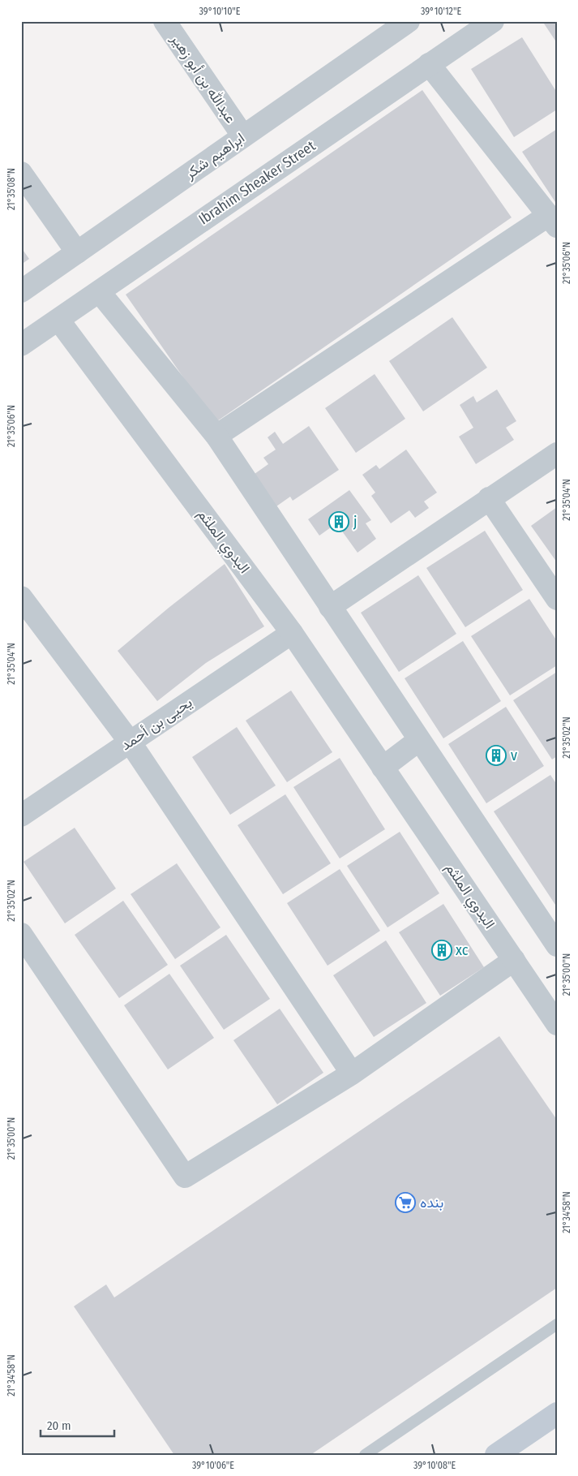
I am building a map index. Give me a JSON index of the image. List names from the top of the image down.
{
  "streets": {
    "street": [
      "عبدالله بن أبو زهير",
      "ابراهيم شكر",
      "Ibrahim Sheaker Street",
      "البدوي الملثم",
      "يحيى بن أحمد"
    ]
  },
  "crossings": [
    ["عبدالله بن أبو زهير", "ابراهيم شكر"],
    ["Ibrahim Sheaker Street", "البدوي الملثم"],
    ["البدوي الملثم", "يحيى بن أحمد"]
  ],
  "places": {
    "building": ["j", "v", "xc"],
    "supermarket": ["بنده"]
  },
  "scale_bar": "20 m",
  "coordinates": [
    "39°10'10\"E",
    "39°10'12\"E",
    "21°35'08\"N",
    "21°35'06\"N",
    "21°35'04\"N",
    "21°35'02\"N",
    "21°35'00\"N",
    "21°34'58\"N",
    "39°10'06\"E",
    "39°10'08\"E"
  ]
}
